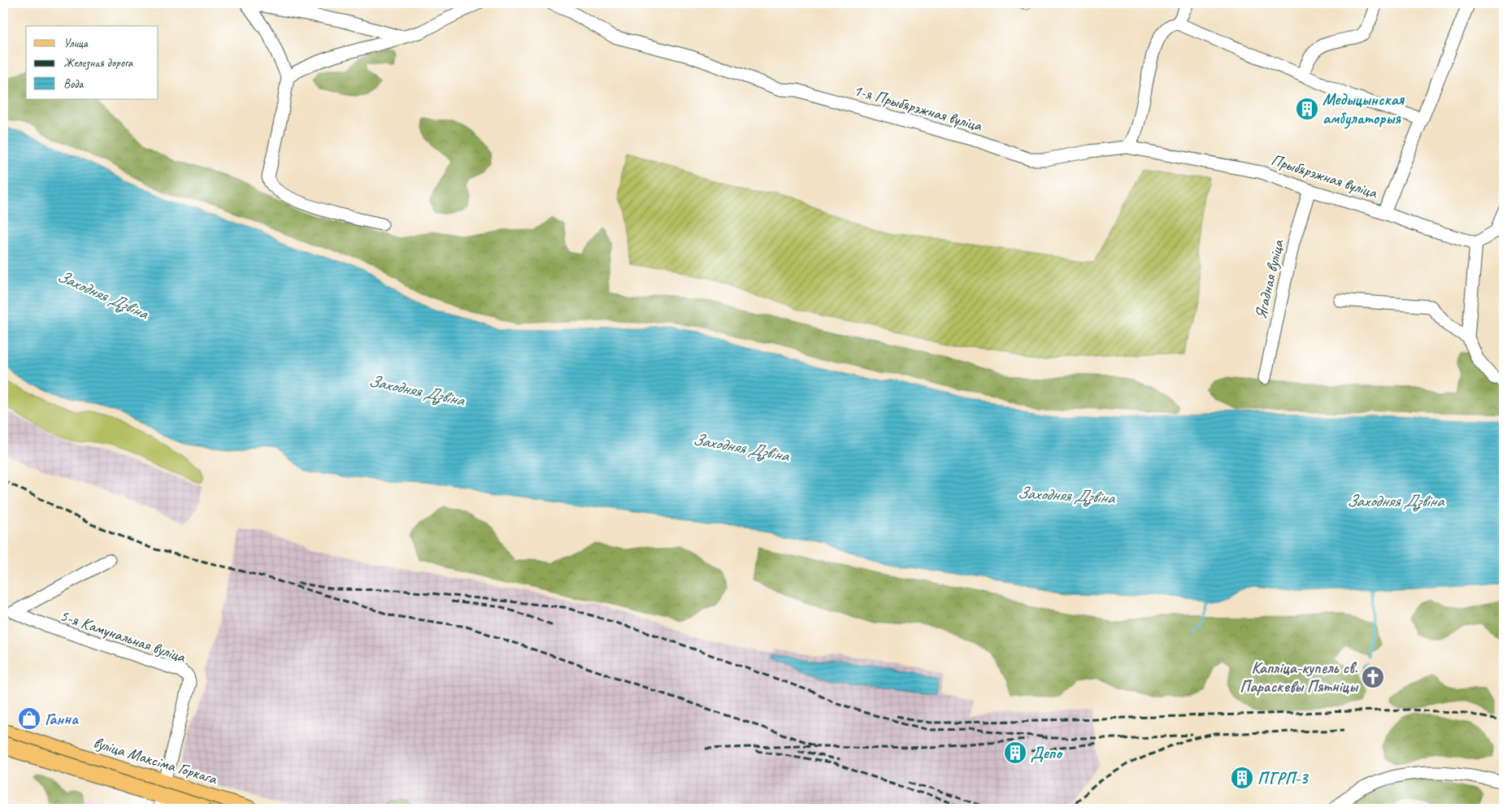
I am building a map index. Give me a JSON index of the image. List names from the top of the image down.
{
  "streets": {
    "main road": ["вуліца Максіма Горкага"],
    "street": [
      "1-я Прыбярэжная вуліца",
      "Прыбярэжная вуліца",
      "Ягадная вуліца",
      "5-я Камунальная вуліца"
    ]
  },
  "crossings": [
    ["1-я Прыбярэжная вуліца", "Прыбярэжная вуліца"],
    ["Прыбярэжная вуліца", "Ягадная вуліца"],
    ["5-я Камунальная вуліца", "вуліца Максіма Горкага"]
  ],
  "water": ["Заходняя Дзвіна"],
  "places": {
    "building": ["Медыцынская амбулаторыя", "Депо", "ПГРП-3"],
    "church": ["Капліца-купель св. Параскевы Пятніцы"],
    "shop": ["Ганна"]
  },
  "legend": ["Улица", "Железная дорога", "Вода"]
}
